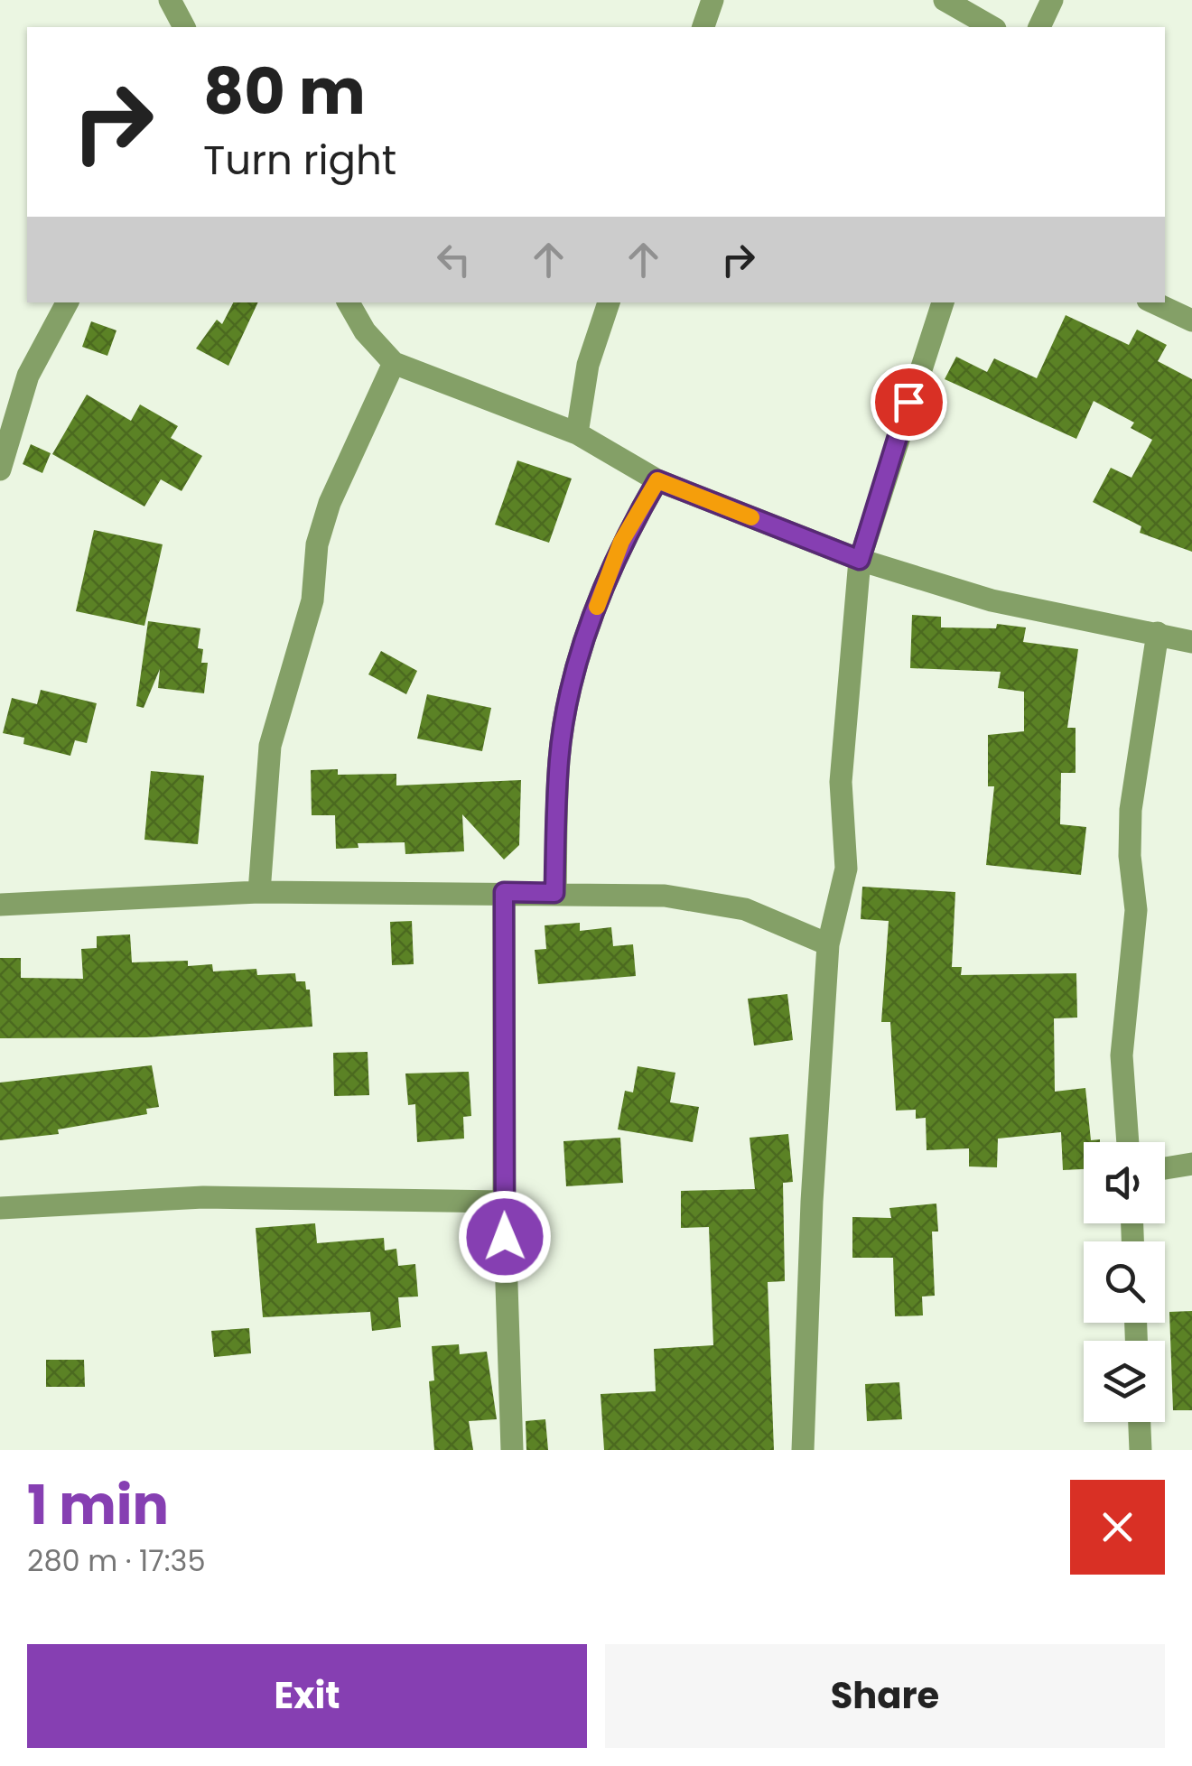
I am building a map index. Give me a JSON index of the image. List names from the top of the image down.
{
  "page": {
    "turn": ["80 m", "Turn right"],
    "heading": ["1 min", "280 m · 17:35"],
    "buttons": ["Exit", "Share"]
  }
}
